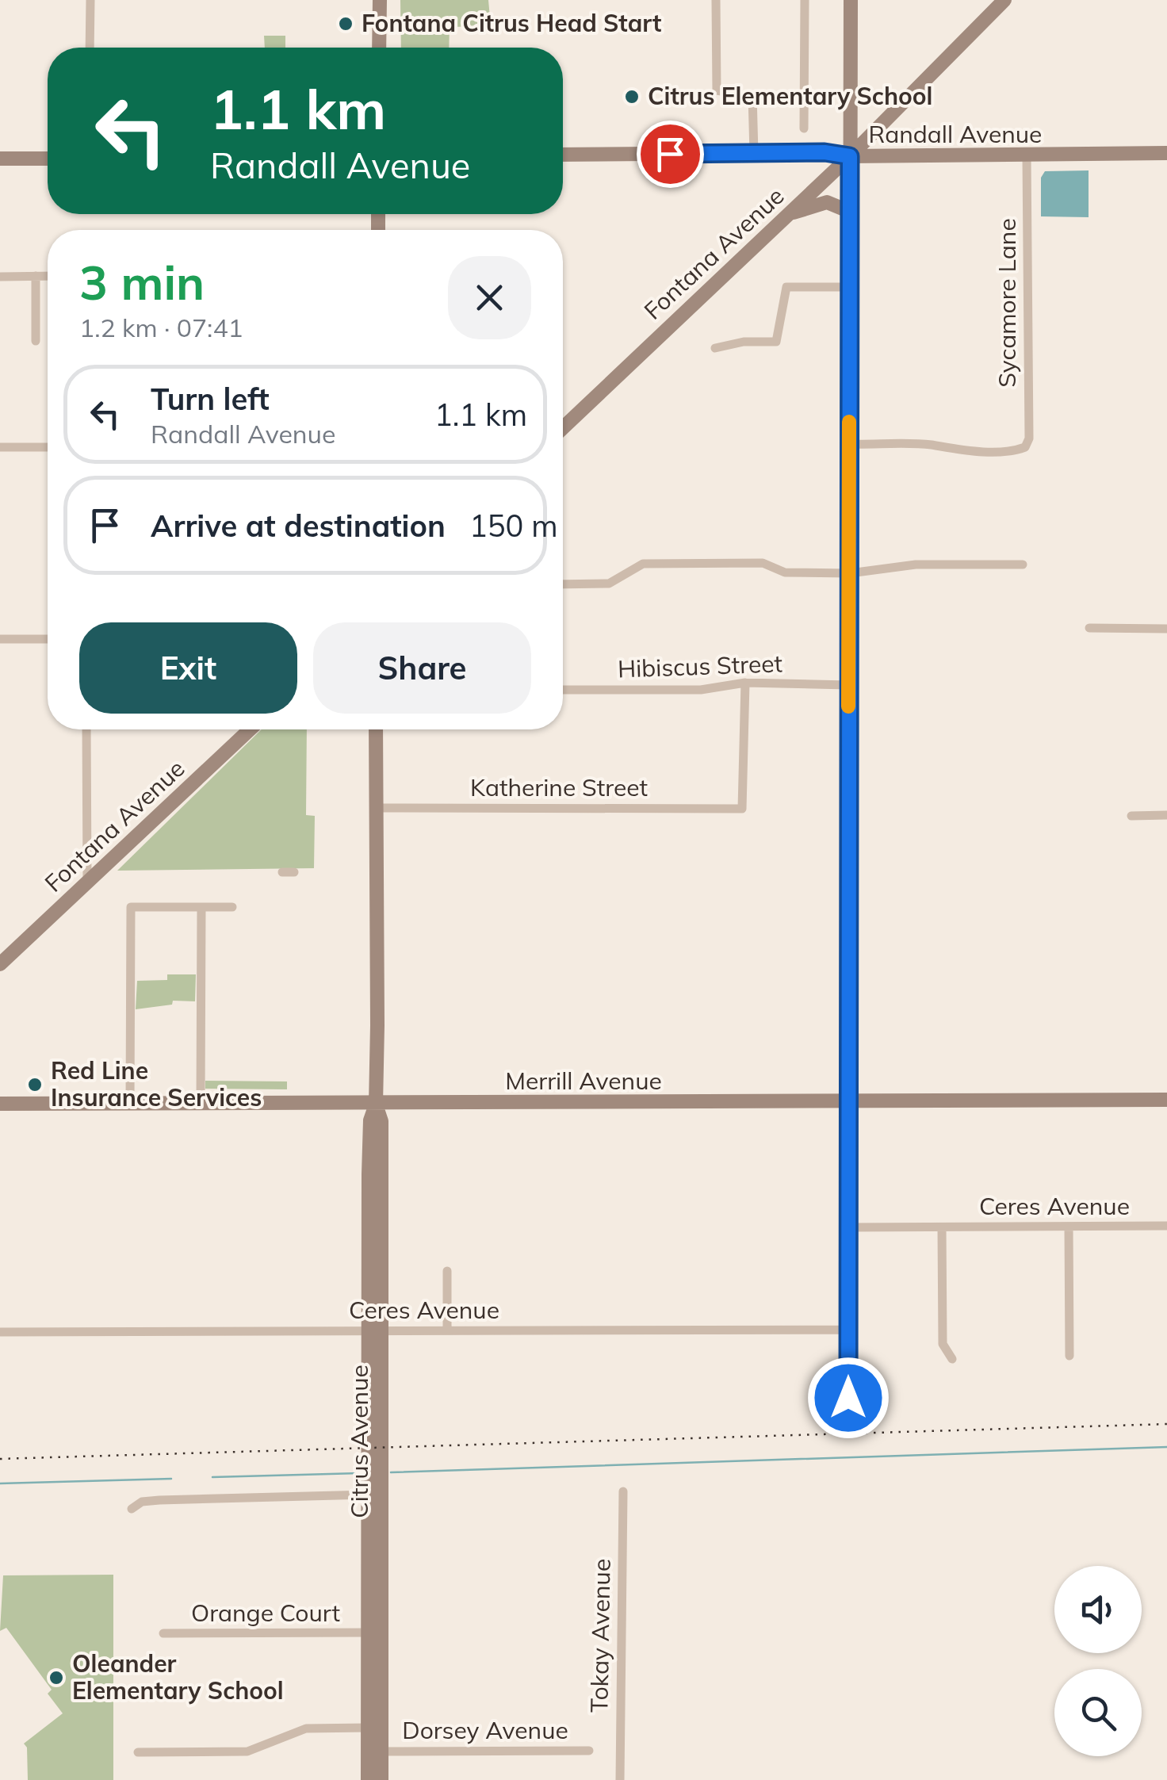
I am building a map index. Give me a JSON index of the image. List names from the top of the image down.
{
  "streets": {
    "main road": [
      "Randall Avenue",
      "Fontana Avenue",
      "Merrill Avenue",
      "Citrus Avenue"
    ],
    "street": [
      "Sycamore Lane",
      "Hibiscus Street",
      "Katherine Street",
      "Ceres Avenue",
      "Orange Court",
      "Tokay Avenue",
      "Dorsey Avenue"
    ]
  },
  "crossings": [
    ["Randall Avenue", "Fontana Avenue"],
    ["Randall Avenue", "Sycamore Lane"],
    ["Hibiscus Street", "Katherine Street"],
    ["Katherine Street", "Citrus Avenue"],
    ["Merrill Avenue", "Citrus Avenue"],
    ["Ceres Avenue", "Citrus Avenue"],
    ["Citrus Avenue", "Orange Court"],
    ["Citrus Avenue", "Dorsey Avenue"]
  ],
  "places": [
    "Fontana Citrus Head Start",
    "Citrus Elementary School",
    "Red Line Insurance Services",
    "Oleander Elementary School"
  ],
  "page": {
    "turn": ["1.1 km", "Randall Avenue"],
    "heading": ["3 min", "1.2 km · 07:41"],
    "list": [
      {
        "name": "Turn left",
        "note": "Randall Avenue",
        "value": "1.1 km"
      },
      {
        "name": "Arrive at destination",
        "value": "150 m"
      }
    ],
    "buttons": ["Exit", "Share"]
  }
}
